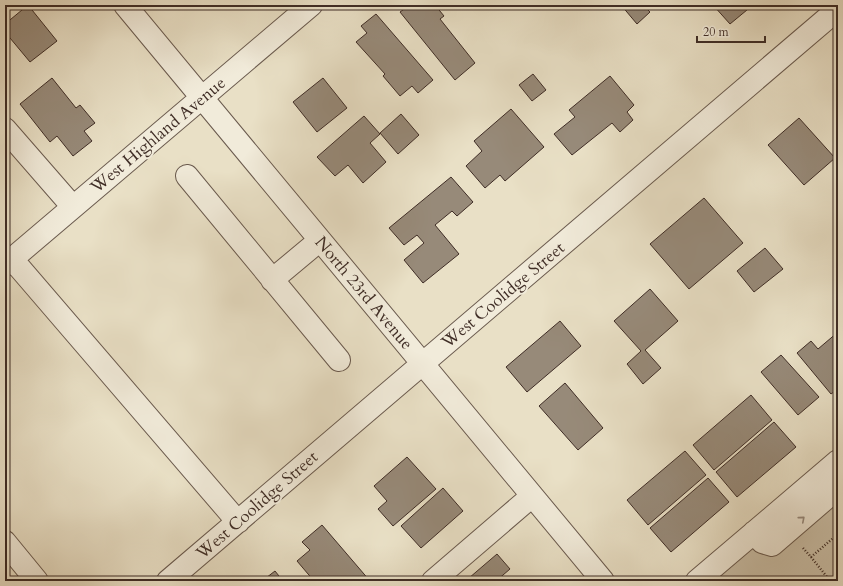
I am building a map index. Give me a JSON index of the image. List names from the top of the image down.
{
  "streets": {
    "street": ["West Highland Avenue", "North 23rd Avenue", "West Coolidge Street"]
  },
  "crossings": [
    ["West Highland Avenue", "North 23rd Avenue"],
    ["North 23rd Avenue", "West Coolidge Street"]
  ],
  "scale_bar": "20 m"
}
